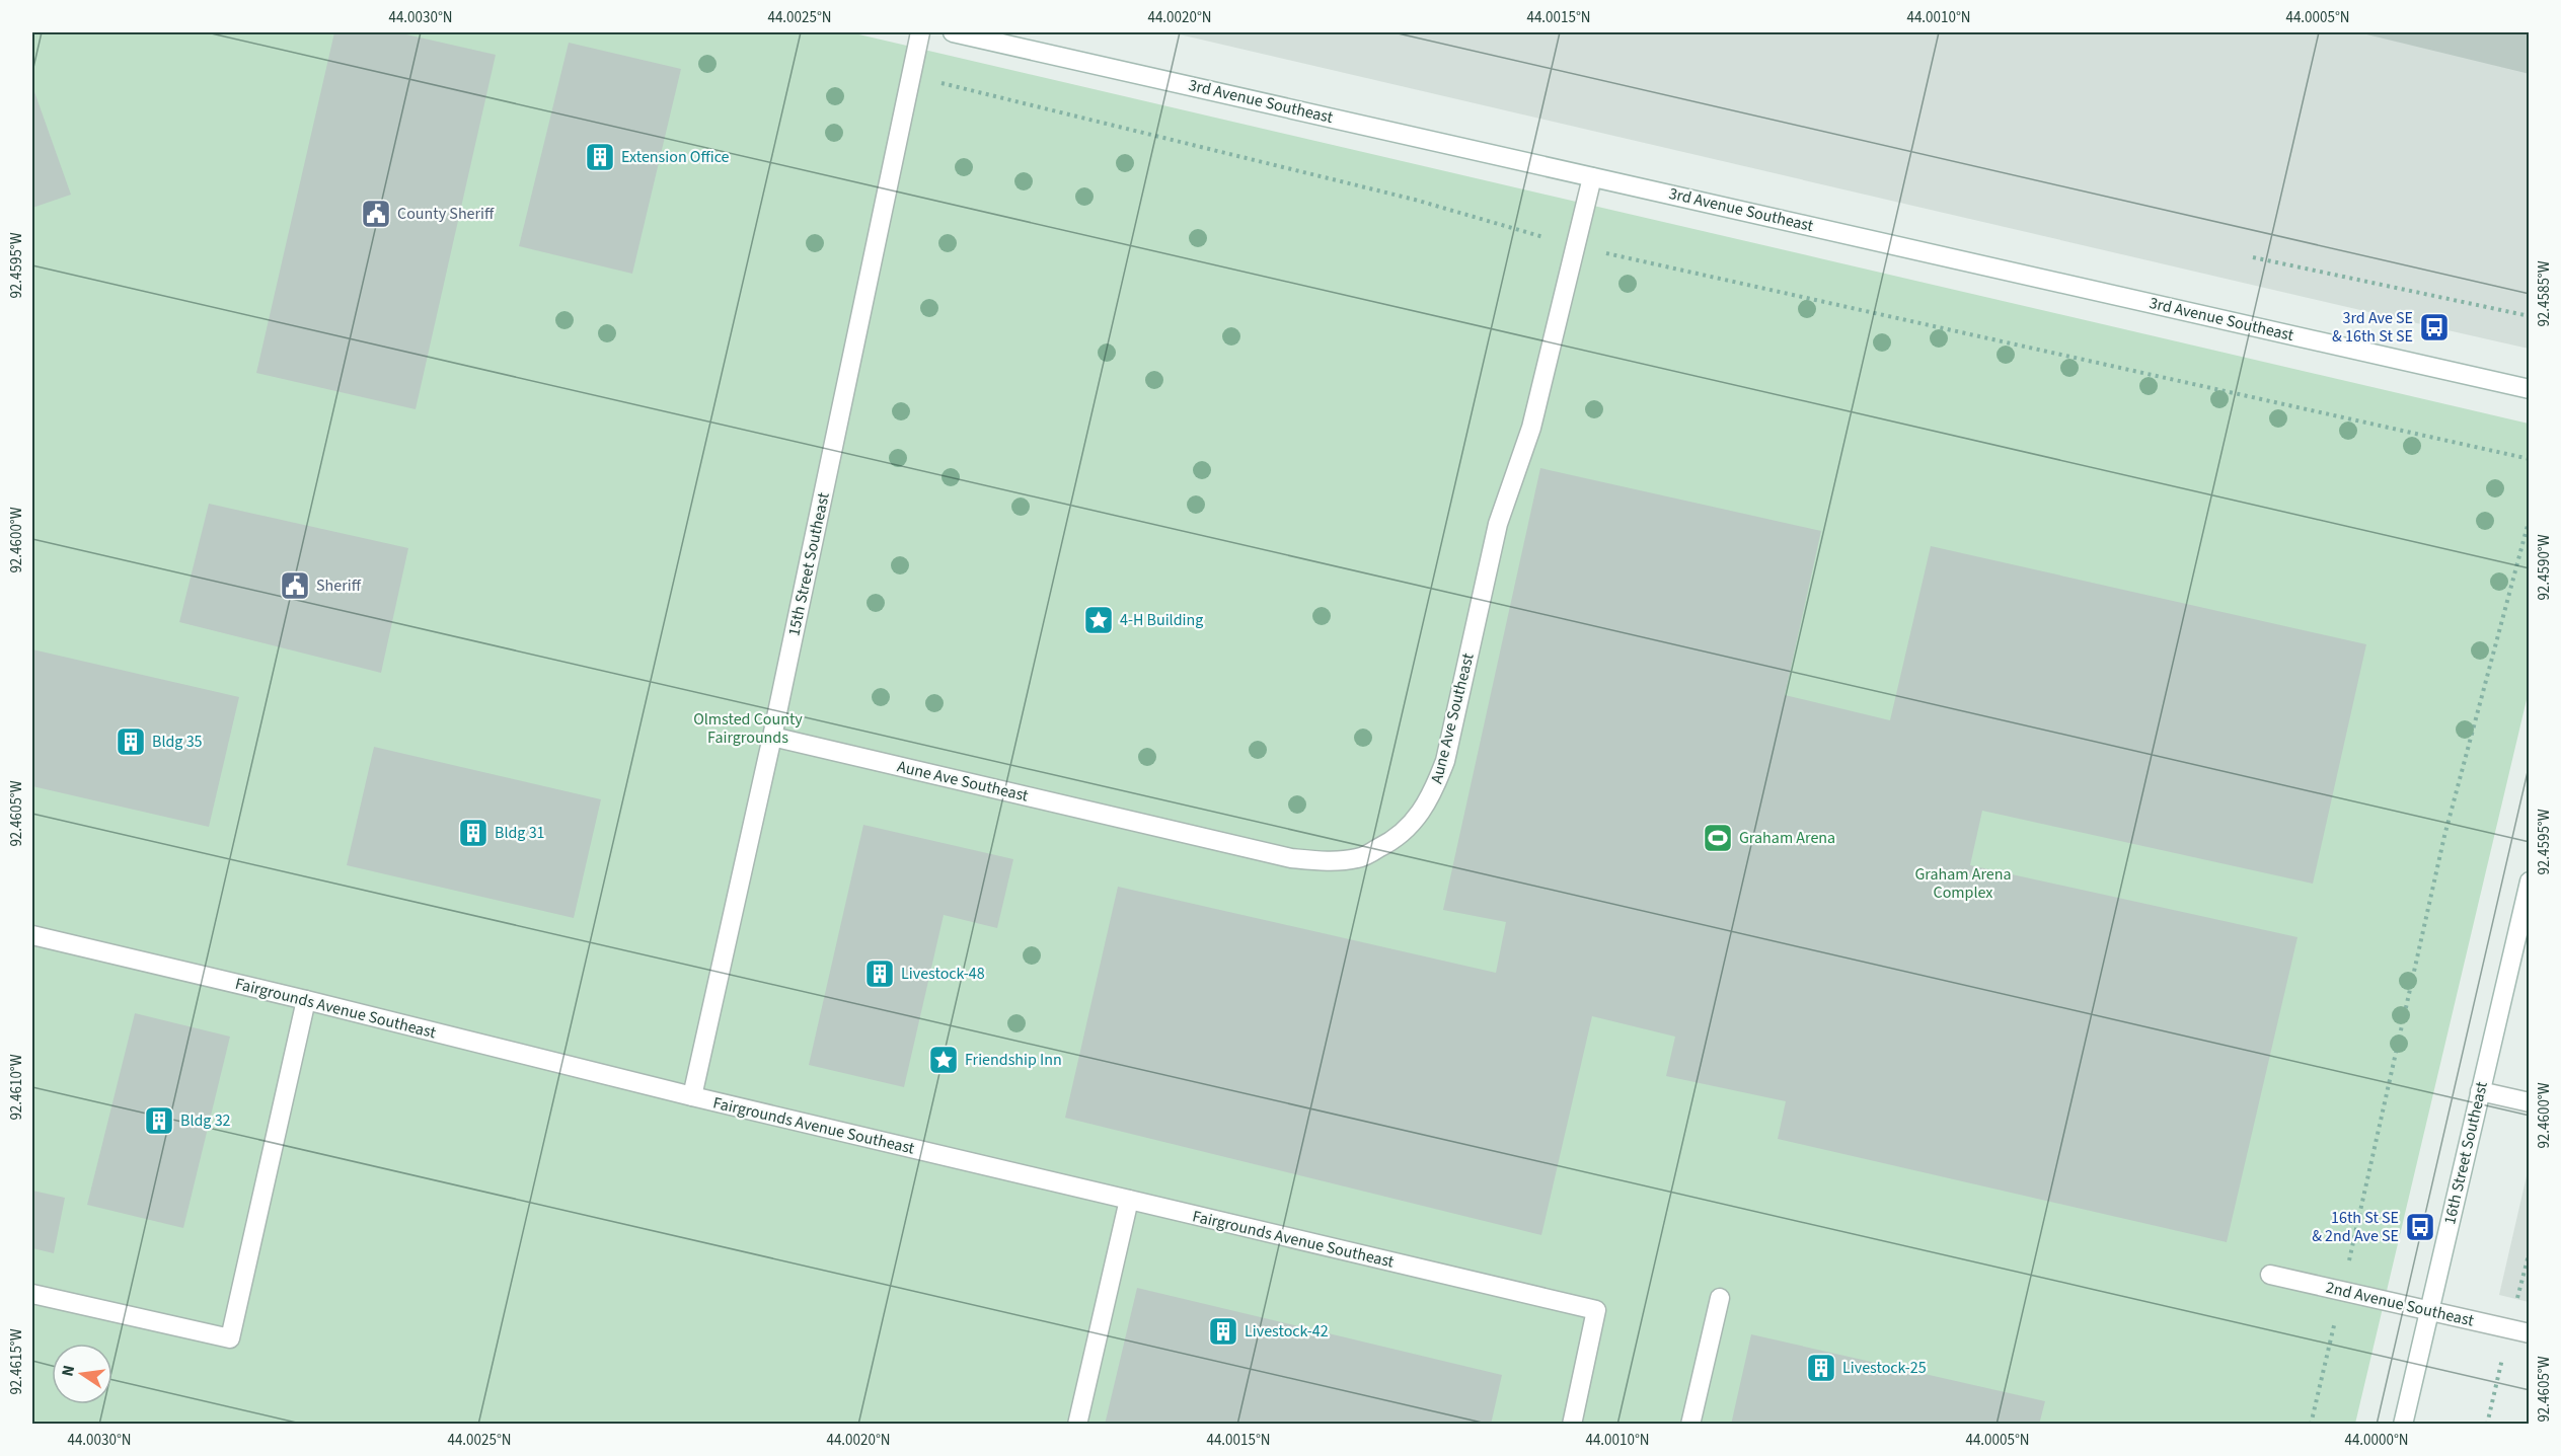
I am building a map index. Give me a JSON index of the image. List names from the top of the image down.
{
  "streets": {
    "street": [
      "3rd Avenue Southeast",
      "15th Street Southeast",
      "Aune Ave Southeast",
      "Fairgrounds Avenue Southeast",
      "16th Street Southeast",
      "2nd Avenue Southeast"
    ]
  },
  "crossings": [
    ["3rd Avenue Southeast", "Aune Ave Southeast"],
    ["15th Street Southeast", "Aune Ave Southeast"],
    ["15th Street Southeast", "Fairgrounds Avenue Southeast"],
    ["16th Street Southeast", "2nd Avenue Southeast"]
  ],
  "parks": ["Olmsted County Fairgrounds", "Graham Arena Complex"],
  "places": {
    "building": [
      "Extension Office",
      "Bldg 35",
      "Bldg 31",
      "Livestock-48",
      "Bldg 32",
      "Livestock-42",
      "Livestock-25"
    ],
    "public building": ["County Sheriff", "Sheriff"],
    "bus stop": ["3rd Ave SE & 16th St SE", "16th St SE & 2nd Ave SE"],
    "place": ["4-H Building", "Friendship Inn"],
    "sports": ["Graham Arena"]
  },
  "north": "left",
  "coordinates": [
    "44.0030°N",
    "44.0025°N",
    "44.0020°N",
    "44.0015°N",
    "44.0010°N",
    "44.0005°N",
    "92.4595°W",
    "92.4585°W",
    "92.4600°W",
    "92.4590°W",
    "92.4605°W",
    "92.4610°W",
    "92.4615°W",
    "44.0000°N"
  ]
}
